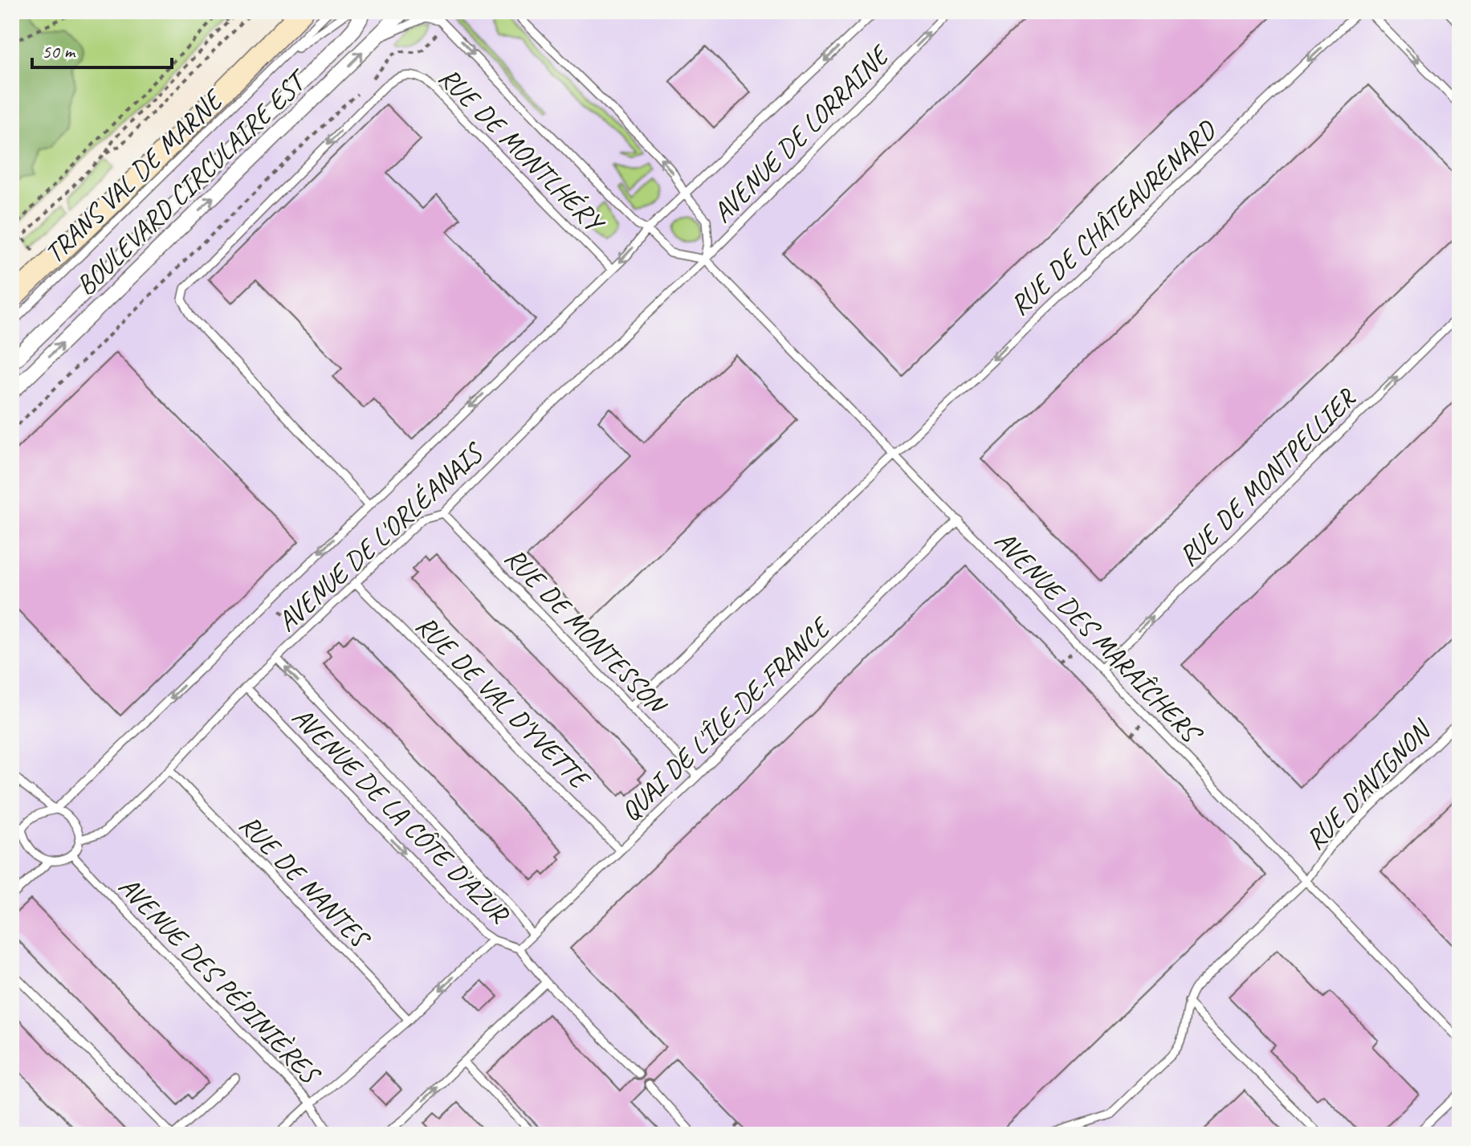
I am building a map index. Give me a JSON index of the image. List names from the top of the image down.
{
  "streets": {
    "street": ["BOULEVARD CIRCULAIRE EST"],
    "lane": [
      "AVENUE DE LORRAINE",
      "RUE DE MONTLHÉRY",
      "TRANS VAL DE MARNE",
      "RUE DE CHÂTEAURENARD",
      "RUE DE MONTPELLIER",
      "AVENUE DE L'ORLÉANAIS",
      "RUE DE MONTESSON",
      "AVENUE DES MARAÎCHERS",
      "RUE DE VAL D'YVETTE",
      "QUAI DE L'ÎLE-DE-FRANCE",
      "RUE D'AVIGNON",
      "AVENUE DE LA CÔTE D'AZUR",
      "RUE DE NANTES",
      "AVENUE DES PÉPINIÈRES"
    ]
  },
  "crossings": [
    ["AVENUE DE LORRAINE", "RUE DE MONTLHÉRY"],
    ["AVENUE DE LORRAINE", "AVENUE DE L'ORLÉANAIS"],
    ["AVENUE DE LORRAINE", "AVENUE DES MARAÎCHERS"],
    ["AVENUE DE LORRAINE", "AVENUE DES PÉPINIÈRES"],
    ["RUE DE CHÂTEAURENARD", "RUE DE MONTESSON"],
    ["RUE DE CHÂTEAURENARD", "AVENUE DES MARAÎCHERS"],
    ["RUE DE MONTPELLIER", "AVENUE DES MARAÎCHERS"],
    ["AVENUE DE L'ORLÉANAIS", "RUE DE MONTESSON"],
    ["AVENUE DE L'ORLÉANAIS", "AVENUE DES MARAÎCHERS"],
    ["AVENUE DE L'ORLÉANAIS", "RUE DE VAL D'YVETTE"],
    ["AVENUE DE L'ORLÉANAIS", "AVENUE DE LA CÔTE D'AZUR"],
    ["AVENUE DE L'ORLÉANAIS", "RUE DE NANTES"],
    ["AVENUE DE L'ORLÉANAIS", "AVENUE DES PÉPINIÈRES"],
    ["RUE DE MONTESSON", "QUAI DE L'ÎLE-DE-FRANCE"],
    ["AVENUE DES MARAÎCHERS", "QUAI DE L'ÎLE-DE-FRANCE"],
    ["AVENUE DES MARAÎCHERS", "RUE D'AVIGNON"],
    ["RUE DE VAL D'YVETTE", "QUAI DE L'ÎLE-DE-FRANCE"],
    ["QUAI DE L'ÎLE-DE-FRANCE", "AVENUE DE LA CÔTE D'AZUR"]
  ],
  "one_way": ["RUE DE CHÂTEAURENARD", "RUE DE MONTPELLIER"],
  "scale_bar": "50 m"
}
